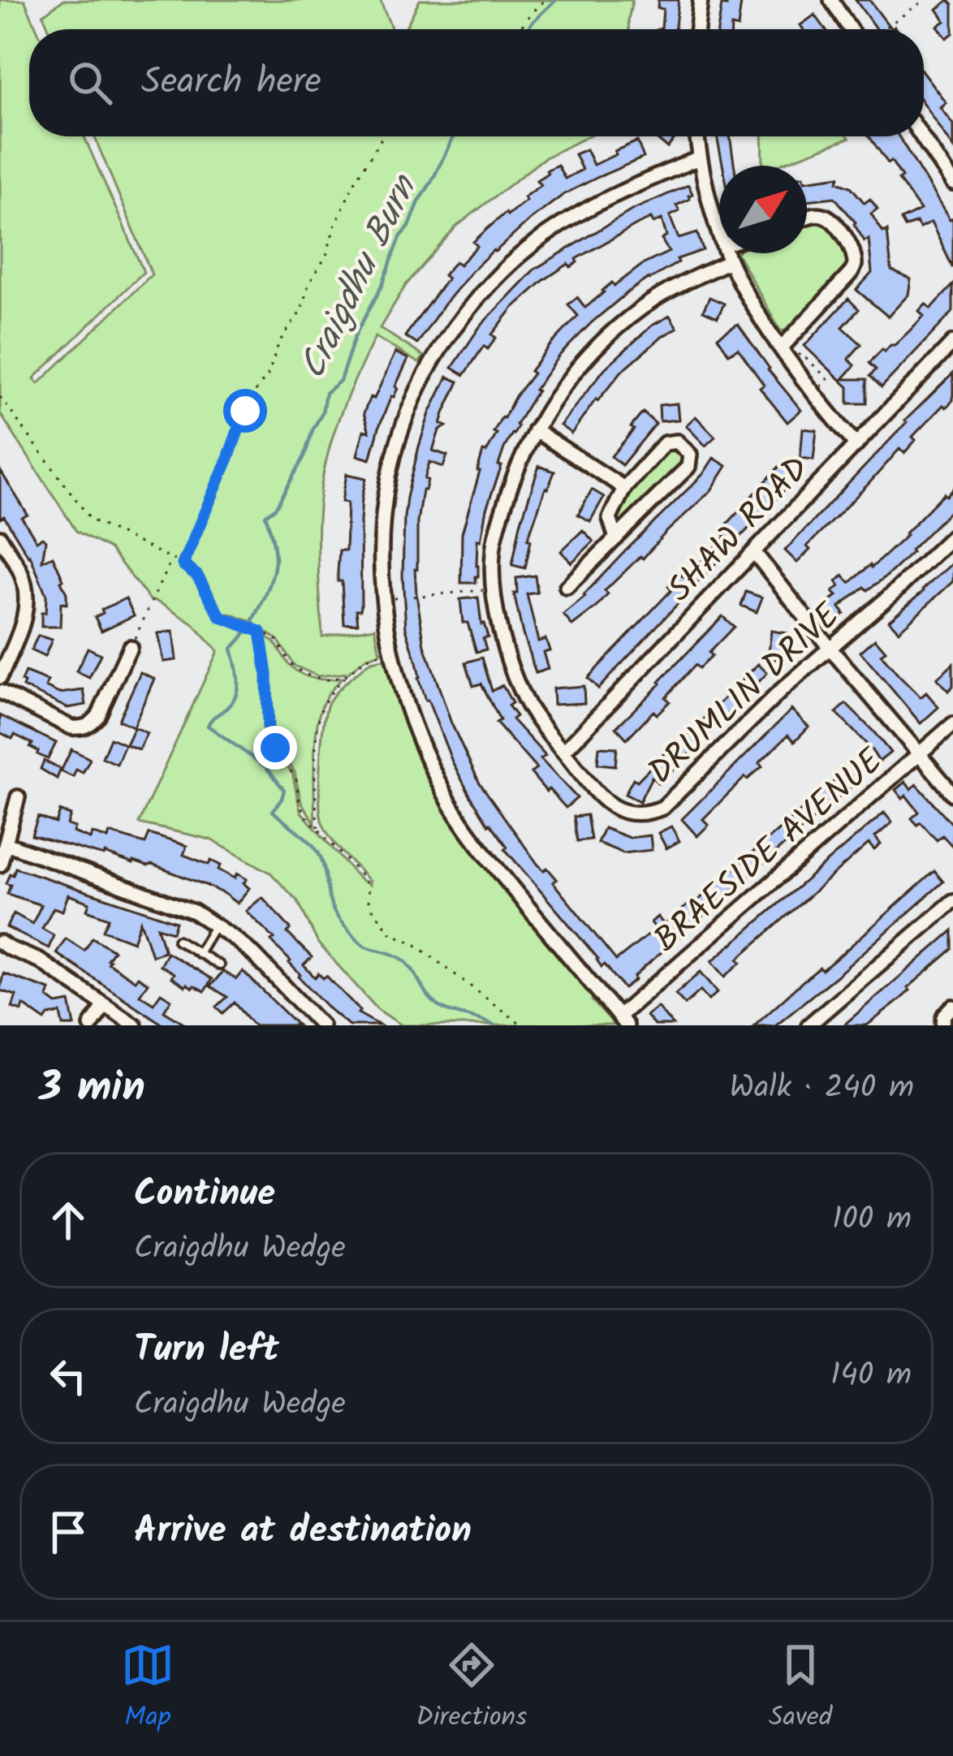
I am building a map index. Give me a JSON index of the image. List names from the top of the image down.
{
  "streets": {
    "street": ["SHAW ROAD", "DRUMLIN DRIVE", "BRAESIDE AVENUE"]
  },
  "crossings": [
    ["SHAW ROAD", "DRUMLIN DRIVE"]
  ],
  "water": ["Craigdhu Burn"],
  "north": "top right",
  "page": {
    "search": "Search here",
    "heading": ["3 min", "Walk · 240 m"],
    "list": [
      ["Continue", "Craigdhu Wedge", "100 m"],
      ["Turn left", "Craigdhu Wedge", "140 m"],
      "Arrive at destination"
    ],
    "nav": ["Map", "Directions", "Saved"]
  }
}
